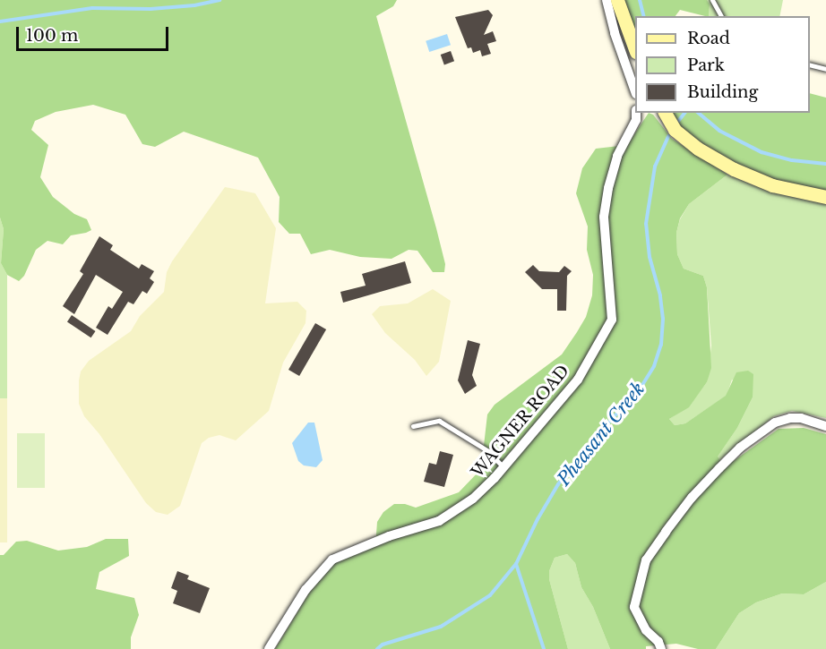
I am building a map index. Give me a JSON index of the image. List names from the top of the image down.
{
  "streets": {
    "street": ["WAGNER ROAD"]
  },
  "water": ["Pheasant Creek"],
  "legend": ["Road", "Park", "Building"],
  "scale_bar": "100 m"
}
